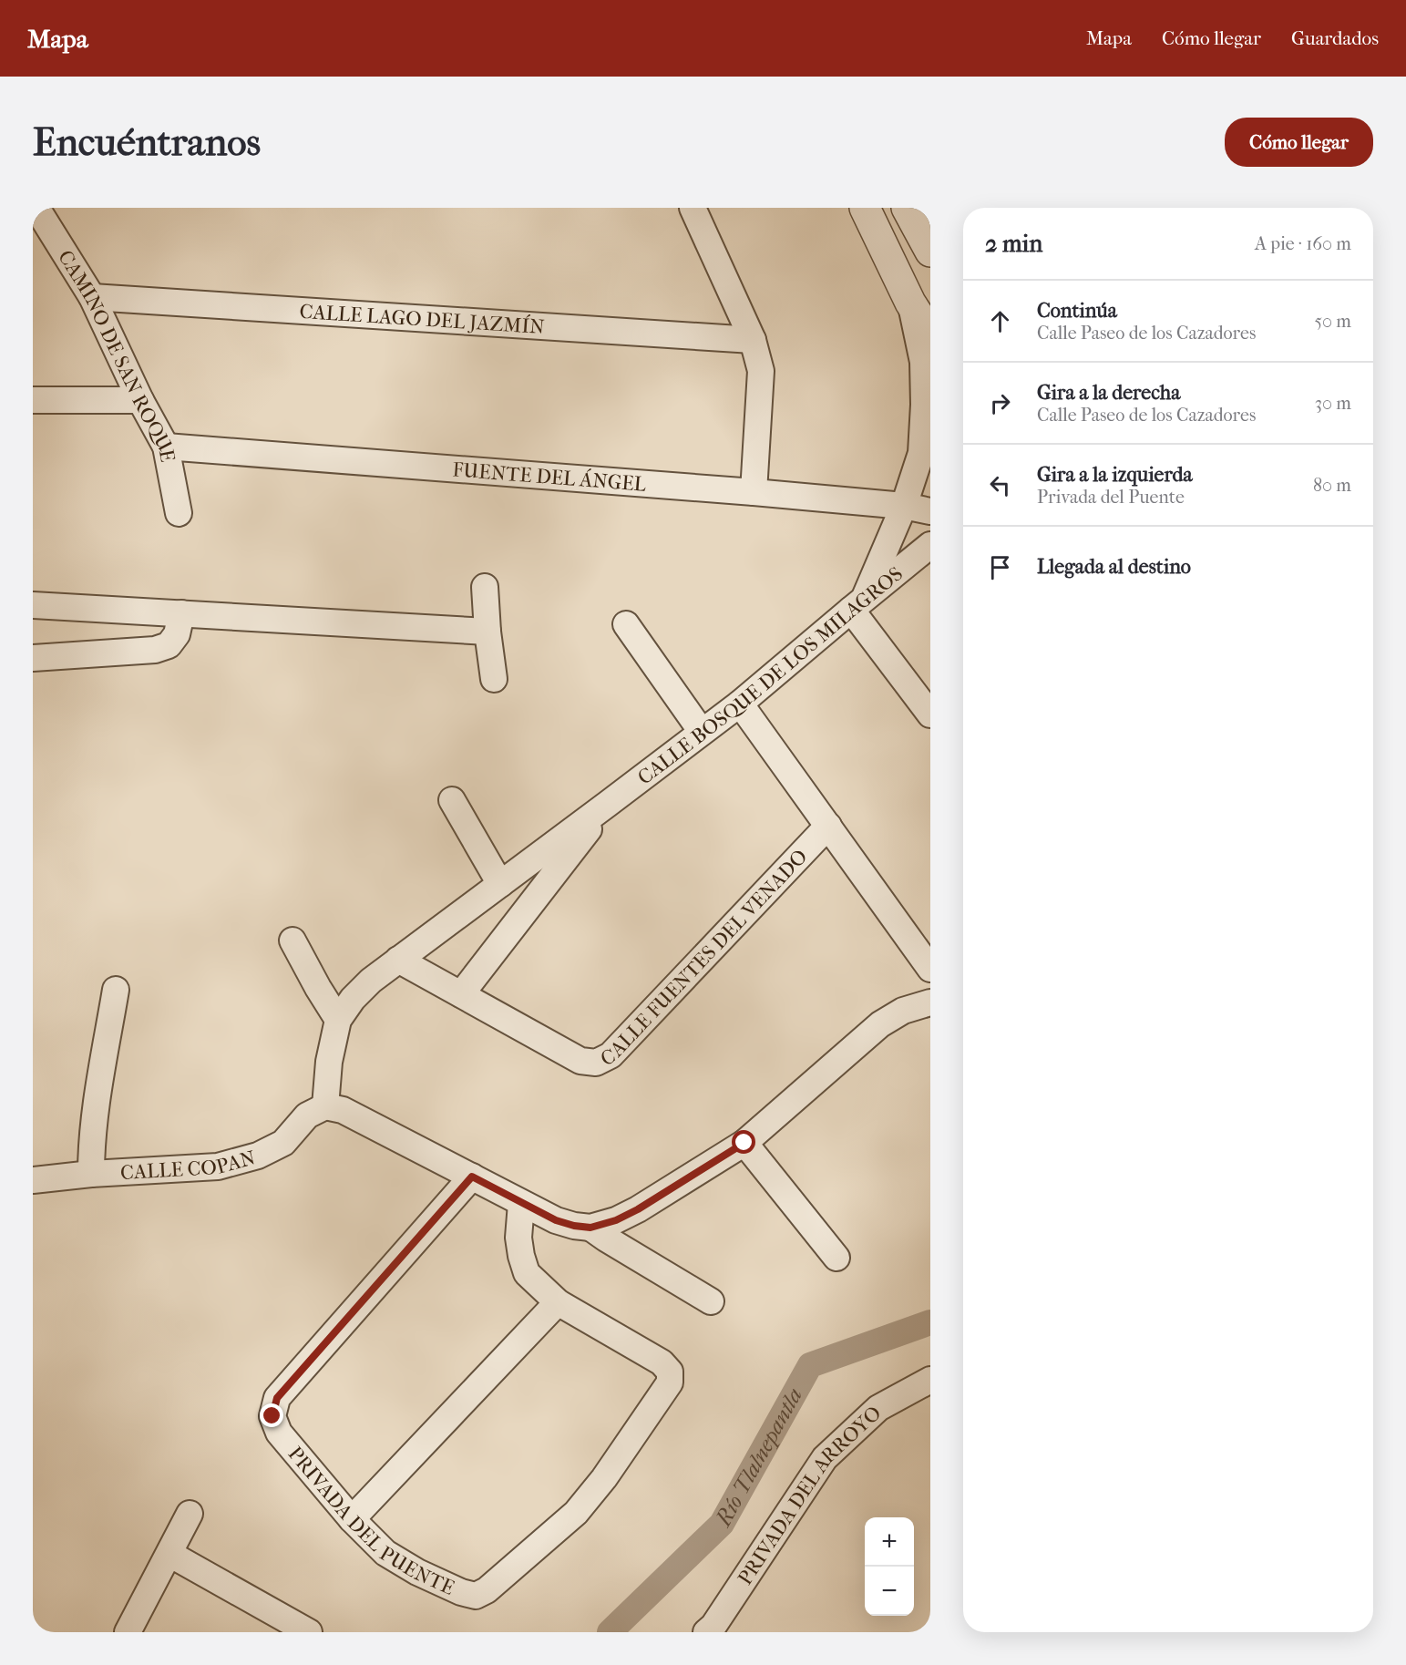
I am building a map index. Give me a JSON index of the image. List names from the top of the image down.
{
  "streets": {
    "street": [
      "CALLE LAGO DEL JAZMÍN",
      "CAMINO DE SAN ROQUE",
      "FUENTE DEL ÁNGEL",
      "CALLE BOSQUE DE LOS MILAGROS",
      "CALLE FUENTES DEL VENADO",
      "CALLE COPAN",
      "PRIVADA DEL ARROYO",
      "PRIVADA DEL PUENTE"
    ]
  },
  "crossings": [
    ["CALLE LAGO DEL JAZMÍN", "CAMINO DE SAN ROQUE"],
    ["CAMINO DE SAN ROQUE", "FUENTE DEL ÁNGEL"],
    ["CALLE BOSQUE DE LOS MILAGROS", "CALLE FUENTES DEL VENADO"]
  ],
  "water": ["Río Tlalnepantla"],
  "page": {
    "header": "Mapa",
    "nav": ["Mapa", "Cómo llegar", "Guardados"],
    "buttons": "Cómo llegar",
    "title": "Encuéntranos",
    "heading": ["2 min", "A pie · 160 m"],
    "list": [
      ["Continúa", "Calle Paseo de los Cazadores", "50 m"],
      ["Gira a la derecha", "Calle Paseo de los Cazadores", "30 m"],
      ["Gira a la izquierda", "Privada del Puente", "80 m"],
      "Llegada al destino"
    ],
    "map_buttons": ["+", "−"]
  }
}
